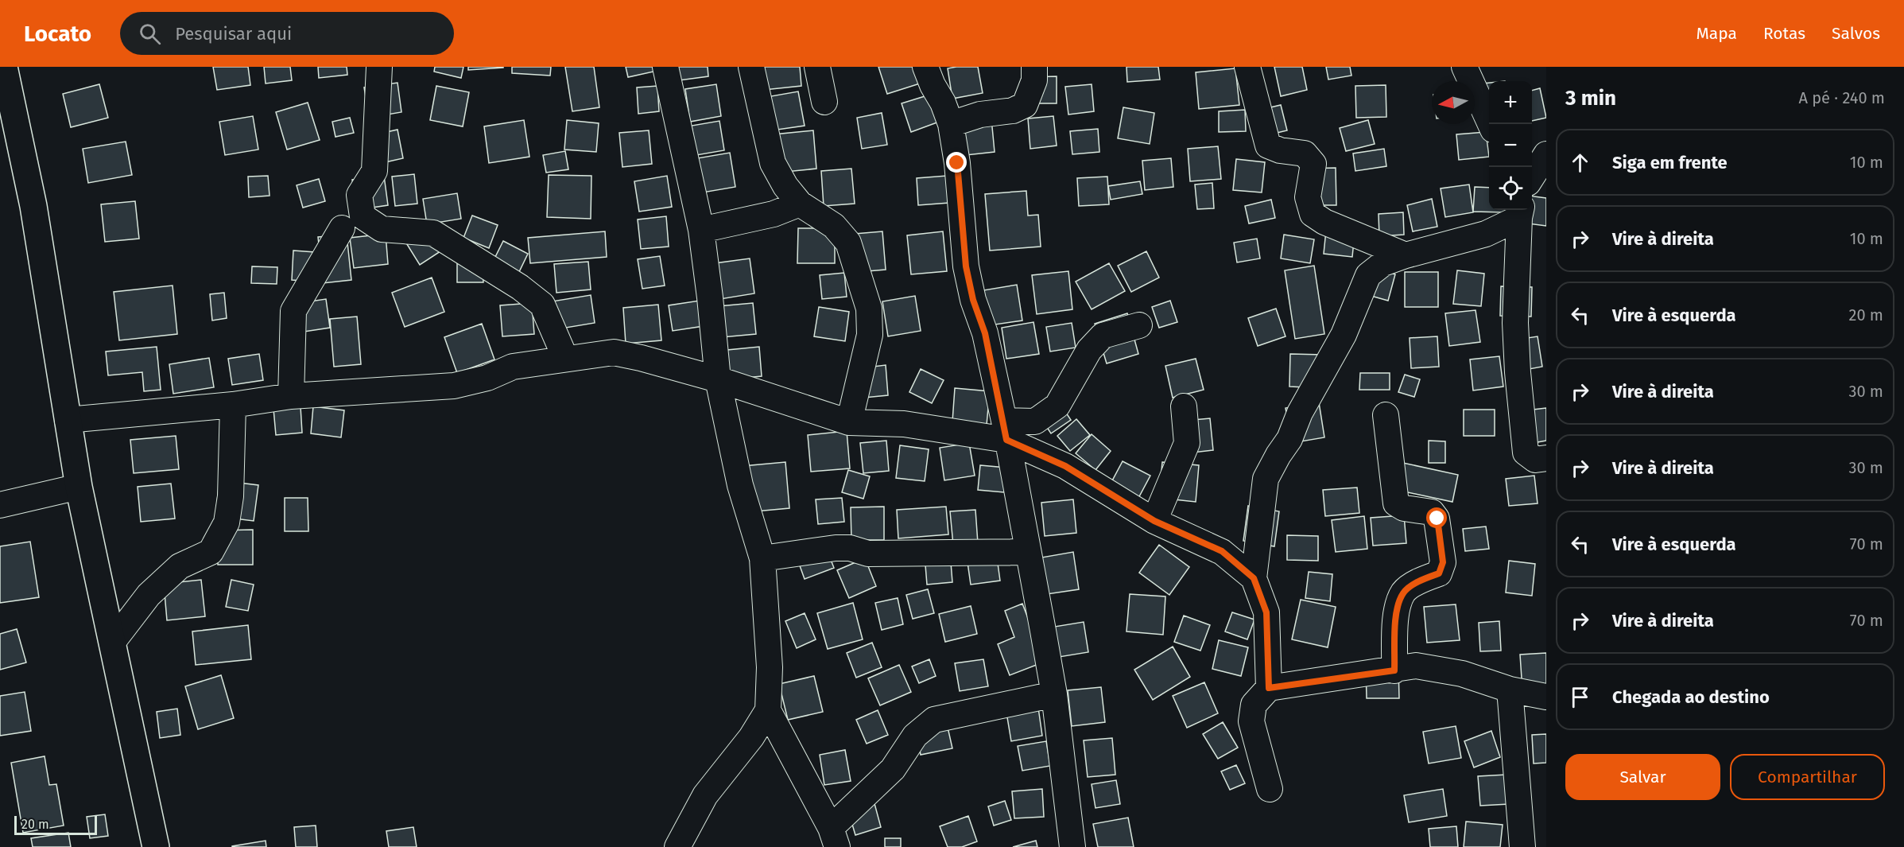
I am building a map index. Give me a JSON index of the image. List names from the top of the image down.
{
  "scale_bar": "20 m",
  "north": "left",
  "page": {
    "header": "Locato",
    "search": "Pesquisar aqui",
    "nav": ["Mapa", "Rotas", "Salvos"],
    "heading": ["3 min", "A pé · 240 m"],
    "map_buttons": ["+", "−"],
    "list": [
      ["Siga em frente", "10 m"],
      ["Vire à direita", "10 m"],
      ["Vire à esquerda", "20 m"],
      ["Vire à direita", "30 m"],
      ["Vire à direita", "30 m"],
      ["Vire à esquerda", "70 m"],
      ["Vire à direita", "70 m"],
      "Chegada ao destino"
    ],
    "buttons": ["Salvar", "Compartilhar"],
    "scale": "20 m"
  }
}
